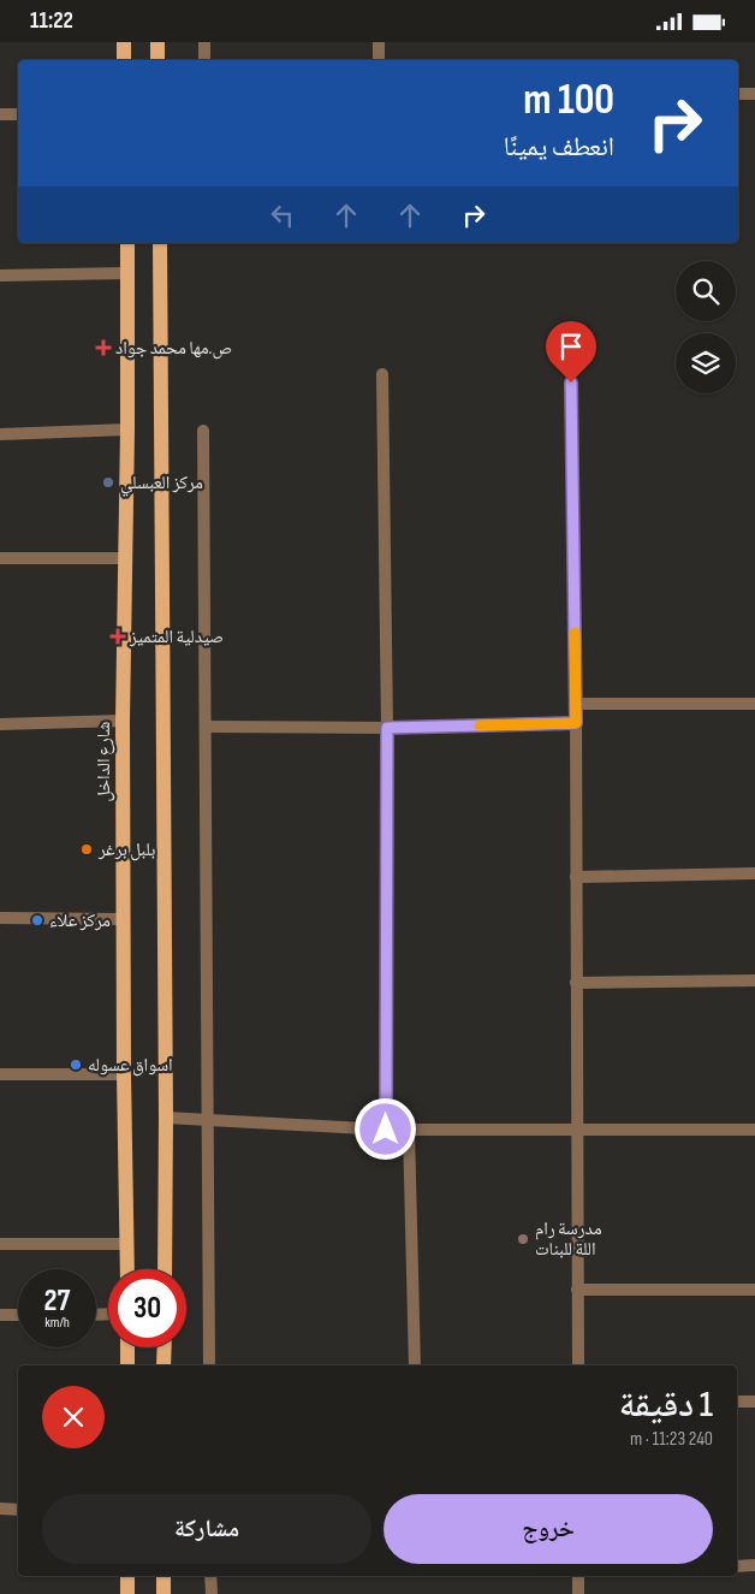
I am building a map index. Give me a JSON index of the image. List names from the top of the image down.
{
  "streets": {
    "main road": ["شارع الداخل"]
  },
  "places": {
    "health": ["ص.مها محمد جواد", "صيدلية المتميز"],
    "other": [
      "مركز العبسلي",
      "بلبل برغر",
      "مركز علاء",
      "اسواق عسوله",
      "مدرسة رام اللة للبنات"
    ]
  },
  "page": {
    "status": "11:22",
    "turn": ["100 m", "انعطف يمينًا"],
    "speed": "27 km/h",
    "limit": "30",
    "heading": ["1 دقيقة", "240 m · 11:23"],
    "buttons": ["خروج", "مشاركة"]
  }
}
